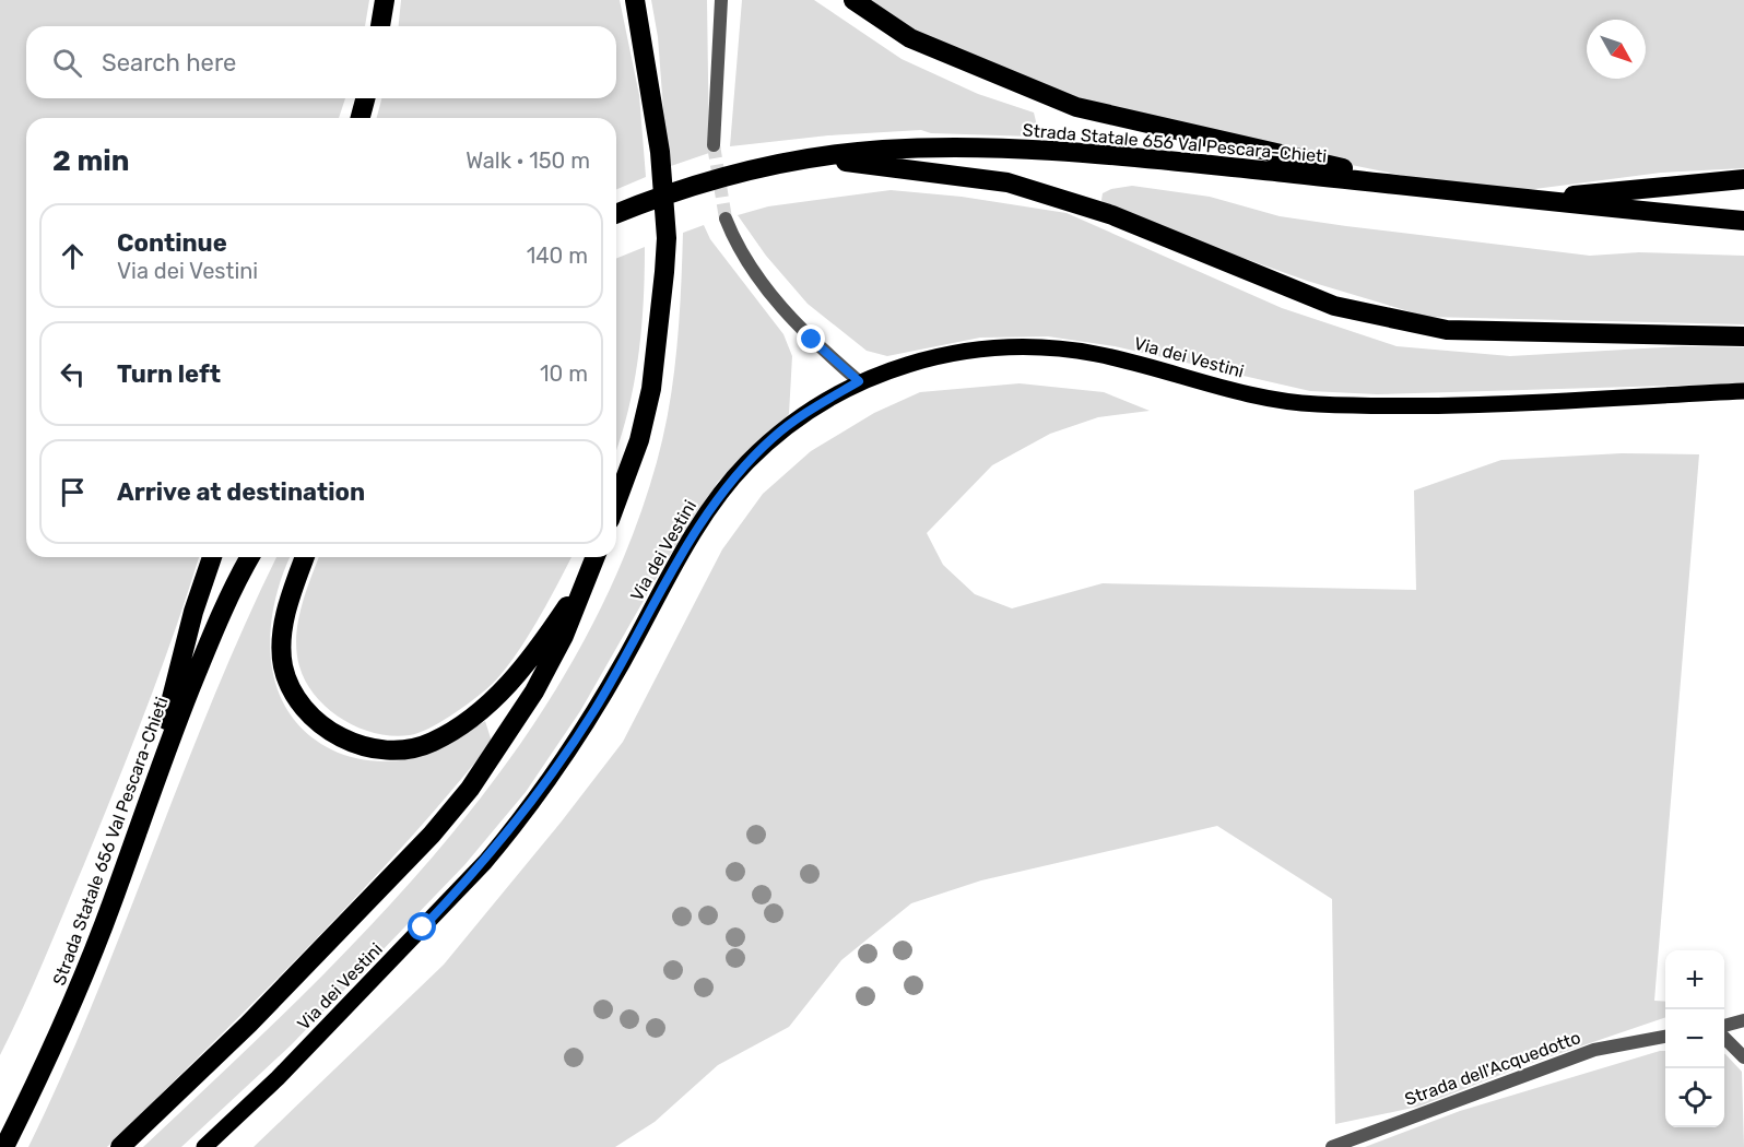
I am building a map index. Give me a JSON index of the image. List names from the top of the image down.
{
  "streets": {
    "highway": ["Strada Statale 656 Val Pescara-Chieti"],
    "main road": ["Via dei Vestini"],
    "street": ["Strada dell'Acquedotto"]
  },
  "north": "bottom right",
  "page": {
    "search": "Search here",
    "heading": ["2 min", "Walk · 150 m"],
    "list": [
      ["Continue", "Via dei Vestini", "140 m"],
      ["Turn left", "10 m"],
      "Arrive at destination"
    ],
    "map_buttons": ["+", "−"]
  }
}
